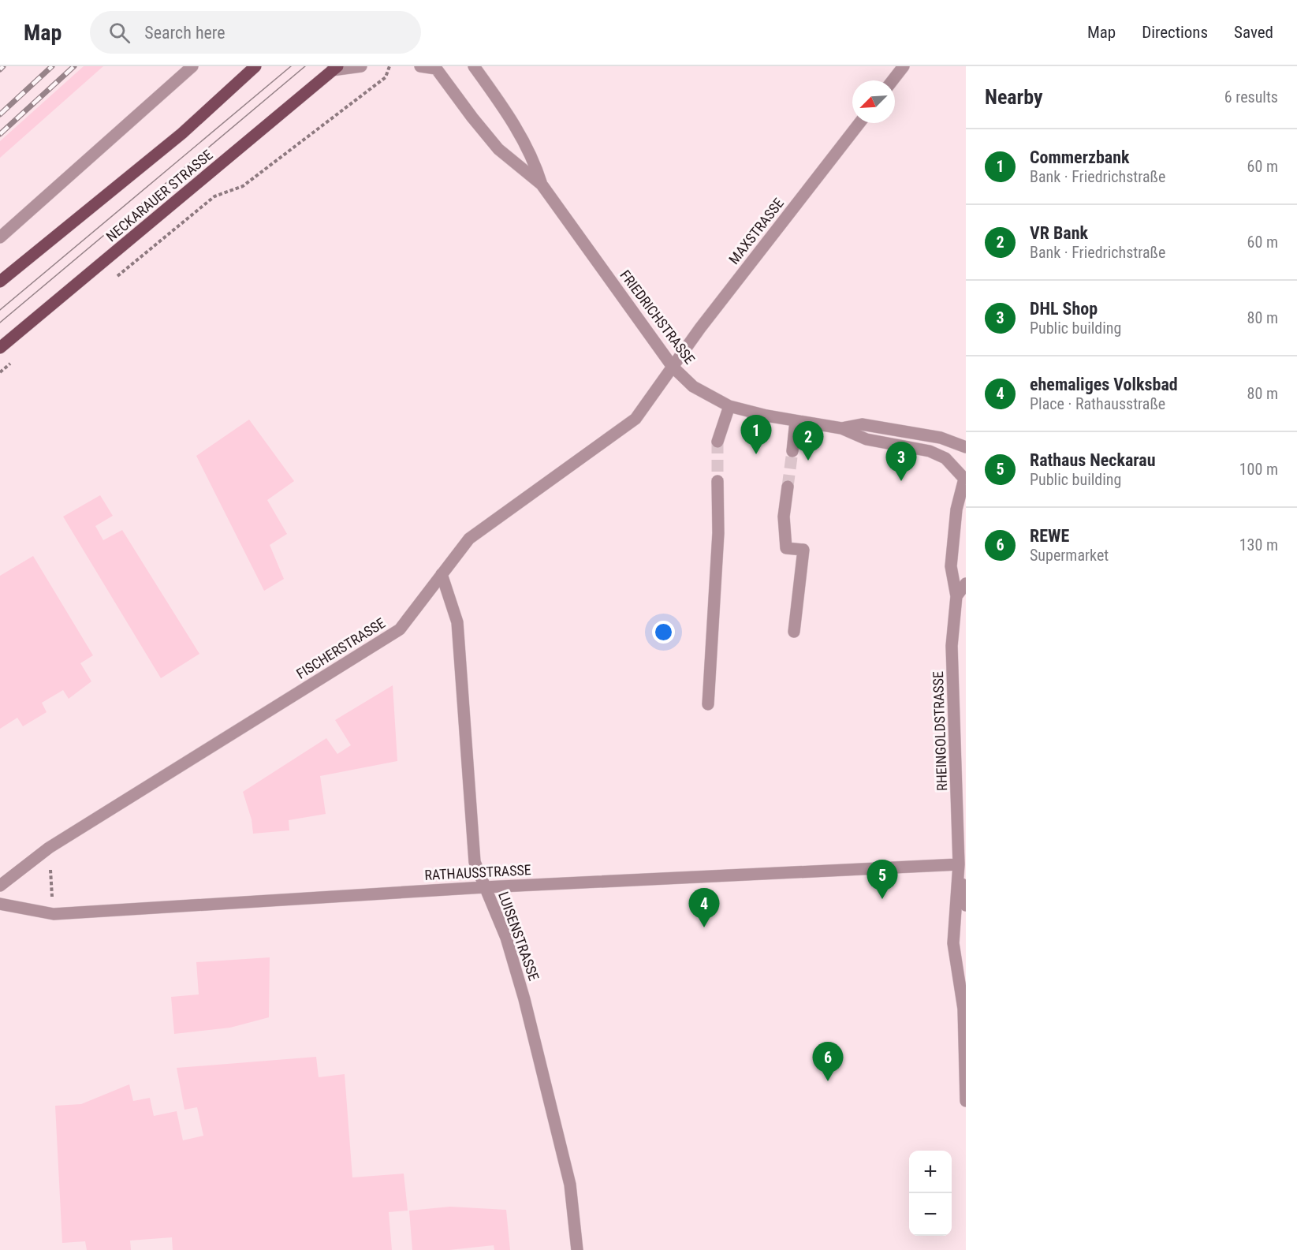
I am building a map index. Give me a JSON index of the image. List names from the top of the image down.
{
  "streets": {
    "main road": ["NECKARAUER STRASSE"],
    "street": [
      "MAXSTRASSE",
      "FRIEDRICHSTRASSE",
      "FISCHERSTRASSE",
      "RHEINGOLDSTRASSE",
      "RATHAUSSTRASSE",
      "LUISENSTRASSE"
    ]
  },
  "crossings": [
    ["MAXSTRASSE", "FRIEDRICHSTRASSE"],
    ["MAXSTRASSE", "FISCHERSTRASSE"],
    ["FRIEDRICHSTRASSE", "FISCHERSTRASSE"],
    ["FRIEDRICHSTRASSE", "RHEINGOLDSTRASSE"],
    ["FISCHERSTRASSE", "LUISENSTRASSE"],
    ["RHEINGOLDSTRASSE", "RATHAUSSTRASSE"],
    ["RATHAUSSTRASSE", "LUISENSTRASSE"]
  ],
  "north": "bottom left",
  "page": {
    "header": "Map",
    "search": "Search here",
    "nav": ["Map", "Directions", "Saved"],
    "heading": ["Nearby", "6 results"],
    "list": [
      {
        "mark": "1",
        "name": "Commerzbank",
        "note": "Bank · Friedrichstraße",
        "value": "60 m"
      },
      {
        "mark": "2",
        "name": "VR Bank",
        "note": "Bank · Friedrichstraße",
        "value": "60 m"
      },
      {
        "mark": "3",
        "name": "DHL Shop",
        "note": "Public building",
        "value": "80 m"
      },
      {
        "mark": "4",
        "name": "ehemaliges Volksbad",
        "note": "Place · Rathausstraße",
        "value": "80 m"
      },
      {
        "mark": "5",
        "name": "Rathaus Neckarau",
        "note": "Public building",
        "value": "100 m"
      },
      {
        "mark": "6",
        "name": "REWE",
        "note": "Supermarket",
        "value": "130 m"
      }
    ],
    "pins": [
      "1",
      "2",
      "3",
      "5",
      "4",
      "6"
    ],
    "map_buttons": ["+", "−"]
  }
}
